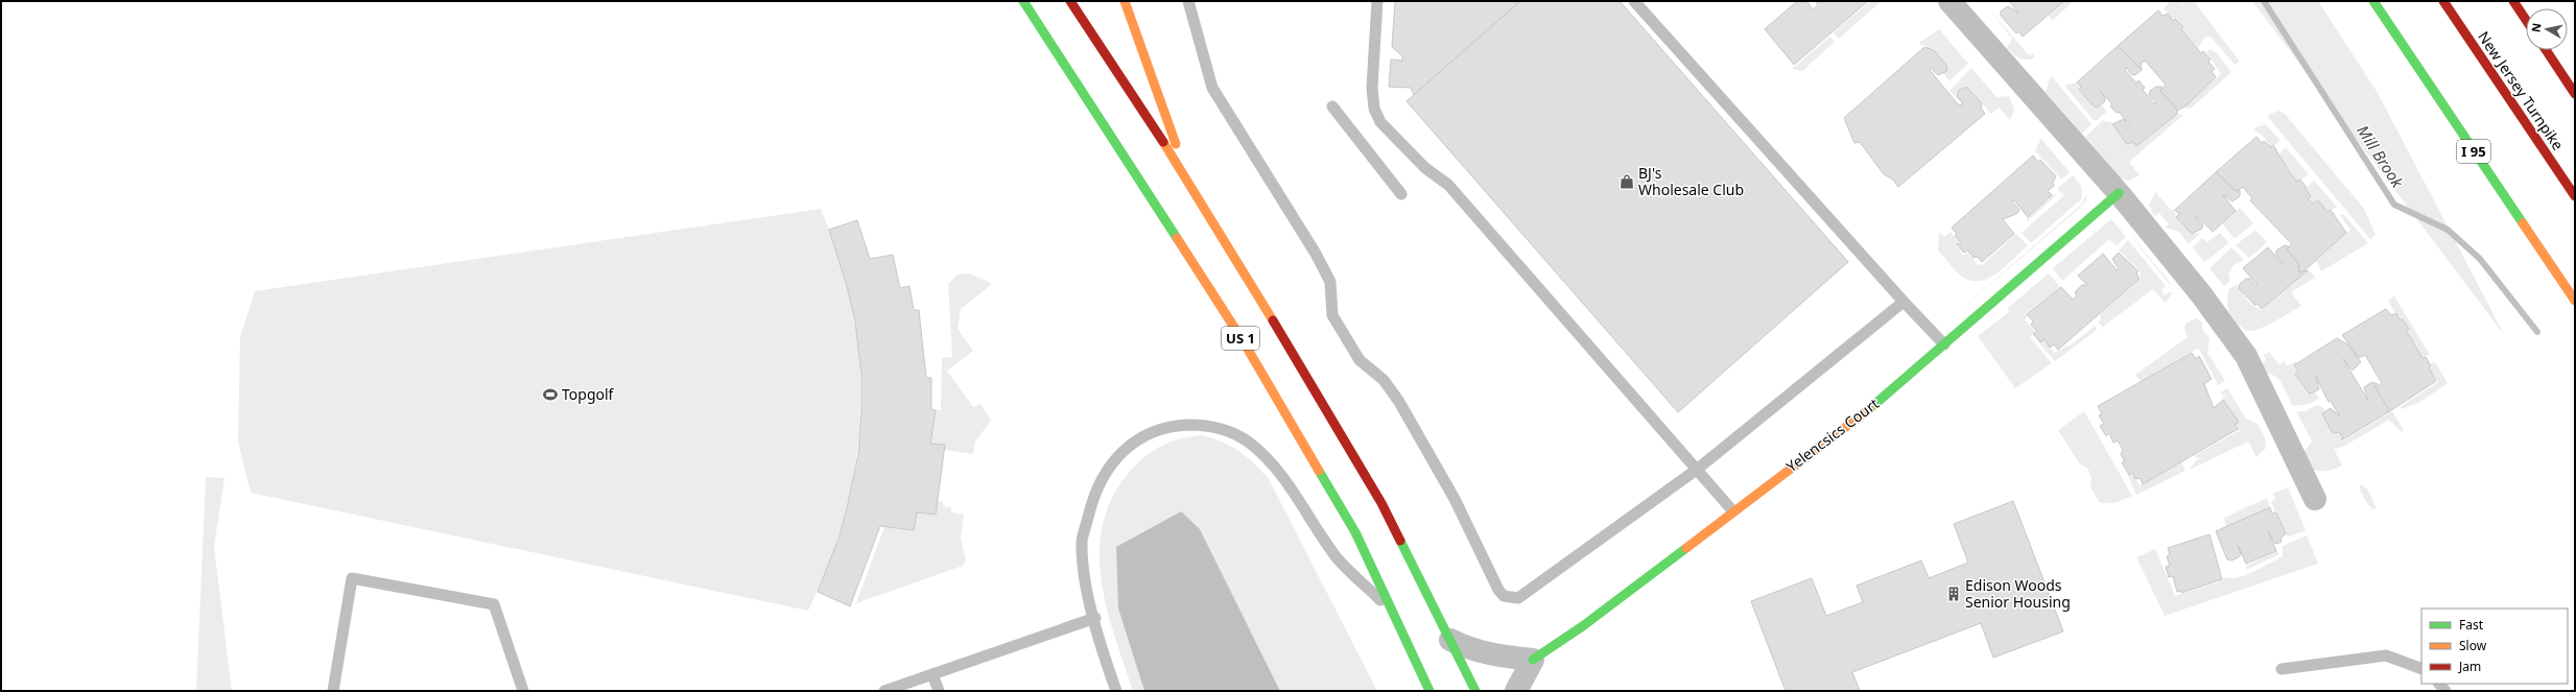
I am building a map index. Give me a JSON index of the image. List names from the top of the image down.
{
  "streets": {
    "main road": [
      "New Jersey Turnpike",
      "I 95",
      "US 1",
      "Yelencsics Court"
    ]
  },
  "water": ["Mill Brook"],
  "places": {
    "shop": ["BJ's Wholesale Club"],
    "sports": ["Topgolf"],
    "building": ["Edison Woods Senior Housing"]
  },
  "legend": ["Fast", "Slow", "Jam"],
  "north": "left"
}
